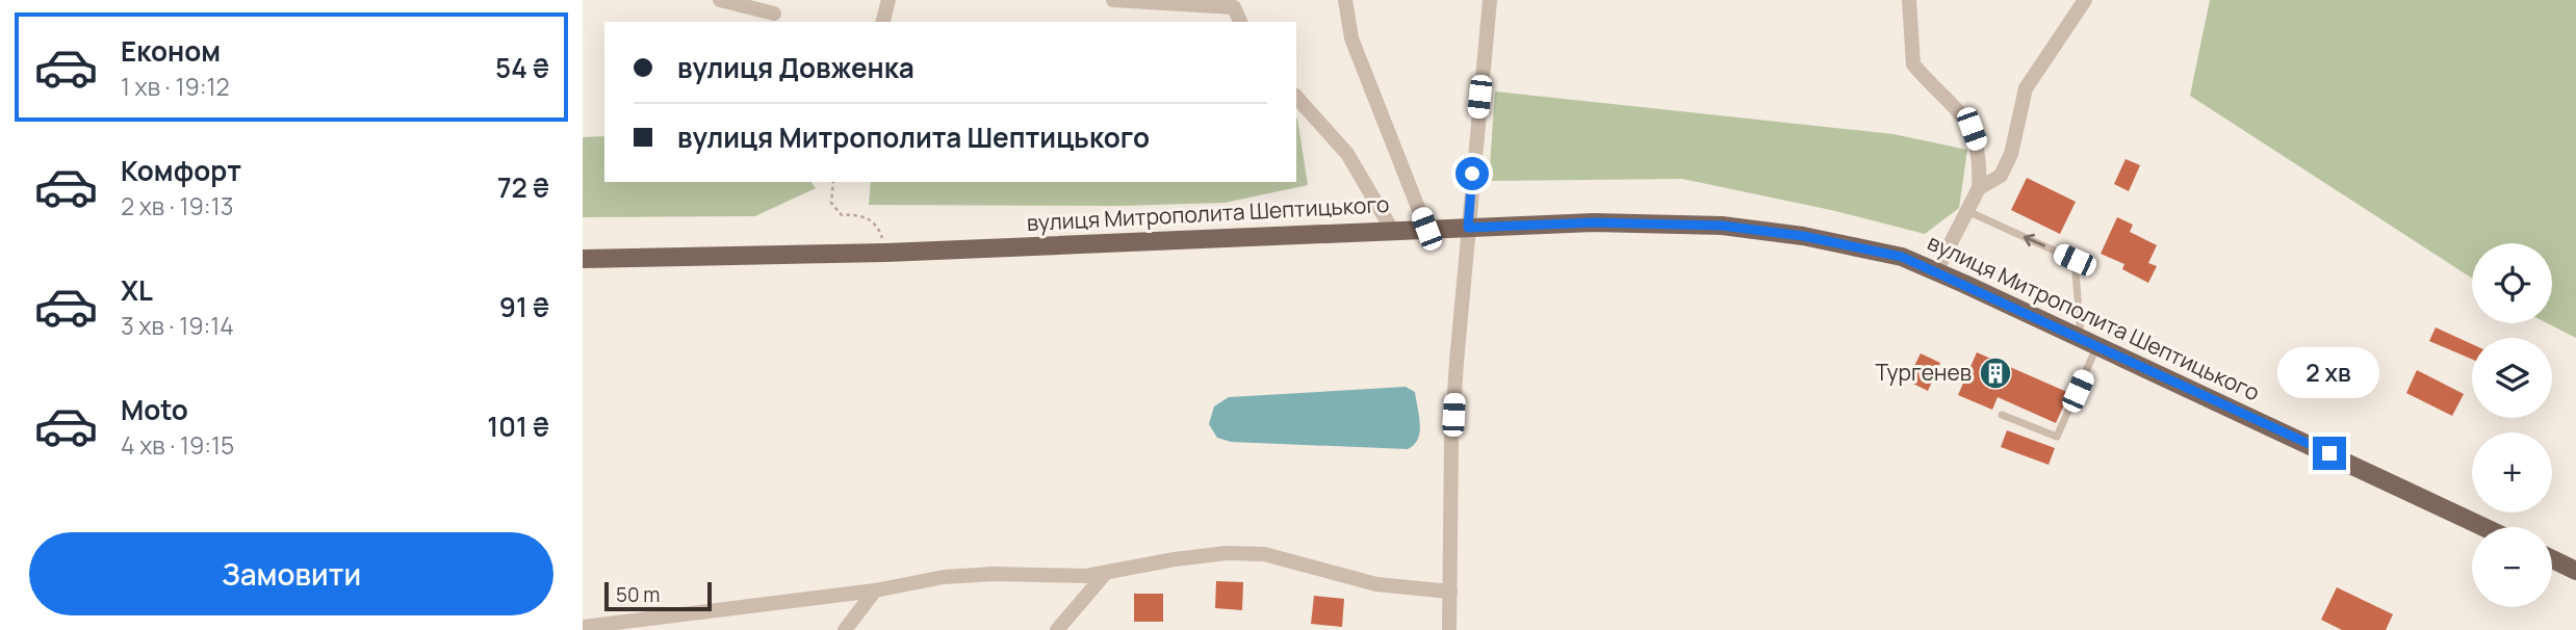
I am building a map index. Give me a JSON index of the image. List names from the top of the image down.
{
  "streets": {
    "main road": ["вулиця Митрополита Шептицького"]
  },
  "places": {
    "building": ["Тургенев"]
  },
  "scale_bar": "50 m",
  "page": {
    "list": [
      {
        "name": "Економ",
        "note": "1 хв · 19:12",
        "value": "54 ₴"
      },
      {
        "name": "Комфорт",
        "note": "2 хв · 19:13",
        "value": "72 ₴"
      },
      {
        "name": "XL",
        "note": "3 хв · 19:14",
        "value": "91 ₴"
      },
      {
        "name": "Moto",
        "note": "4 хв · 19:15",
        "value": "101 ₴"
      }
    ],
    "banner": ["вулиця Довженка", "вулиця Митрополита Шептицького"],
    "map_buttons": ["+", "−"],
    "bubble": "2 хв",
    "buttons": "Замовити",
    "scale": "50 m"
  }
}
